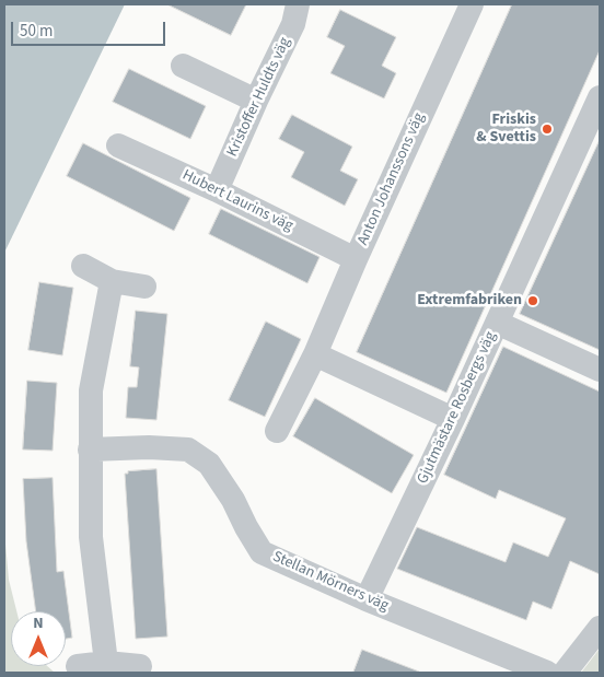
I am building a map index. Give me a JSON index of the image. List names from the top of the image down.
{
  "streets": {
    "street": [
      "Kristoffer Huldts väg",
      "Anton Johanssons väg",
      "Hubert Laurins väg",
      "Gjutmästare Rosbergs väg",
      "Stellan Mörners väg"
    ]
  },
  "crossings": [
    ["Kristoffer Huldts väg", "Hubert Laurins väg"],
    ["Anton Johanssons väg", "Hubert Laurins väg"],
    ["Gjutmästare Rosbergs väg", "Stellan Mörners väg"]
  ],
  "places": ["Friskis & Svettis", "Extremfabriken"],
  "scale_bar": "50 m",
  "north": "top"
}
